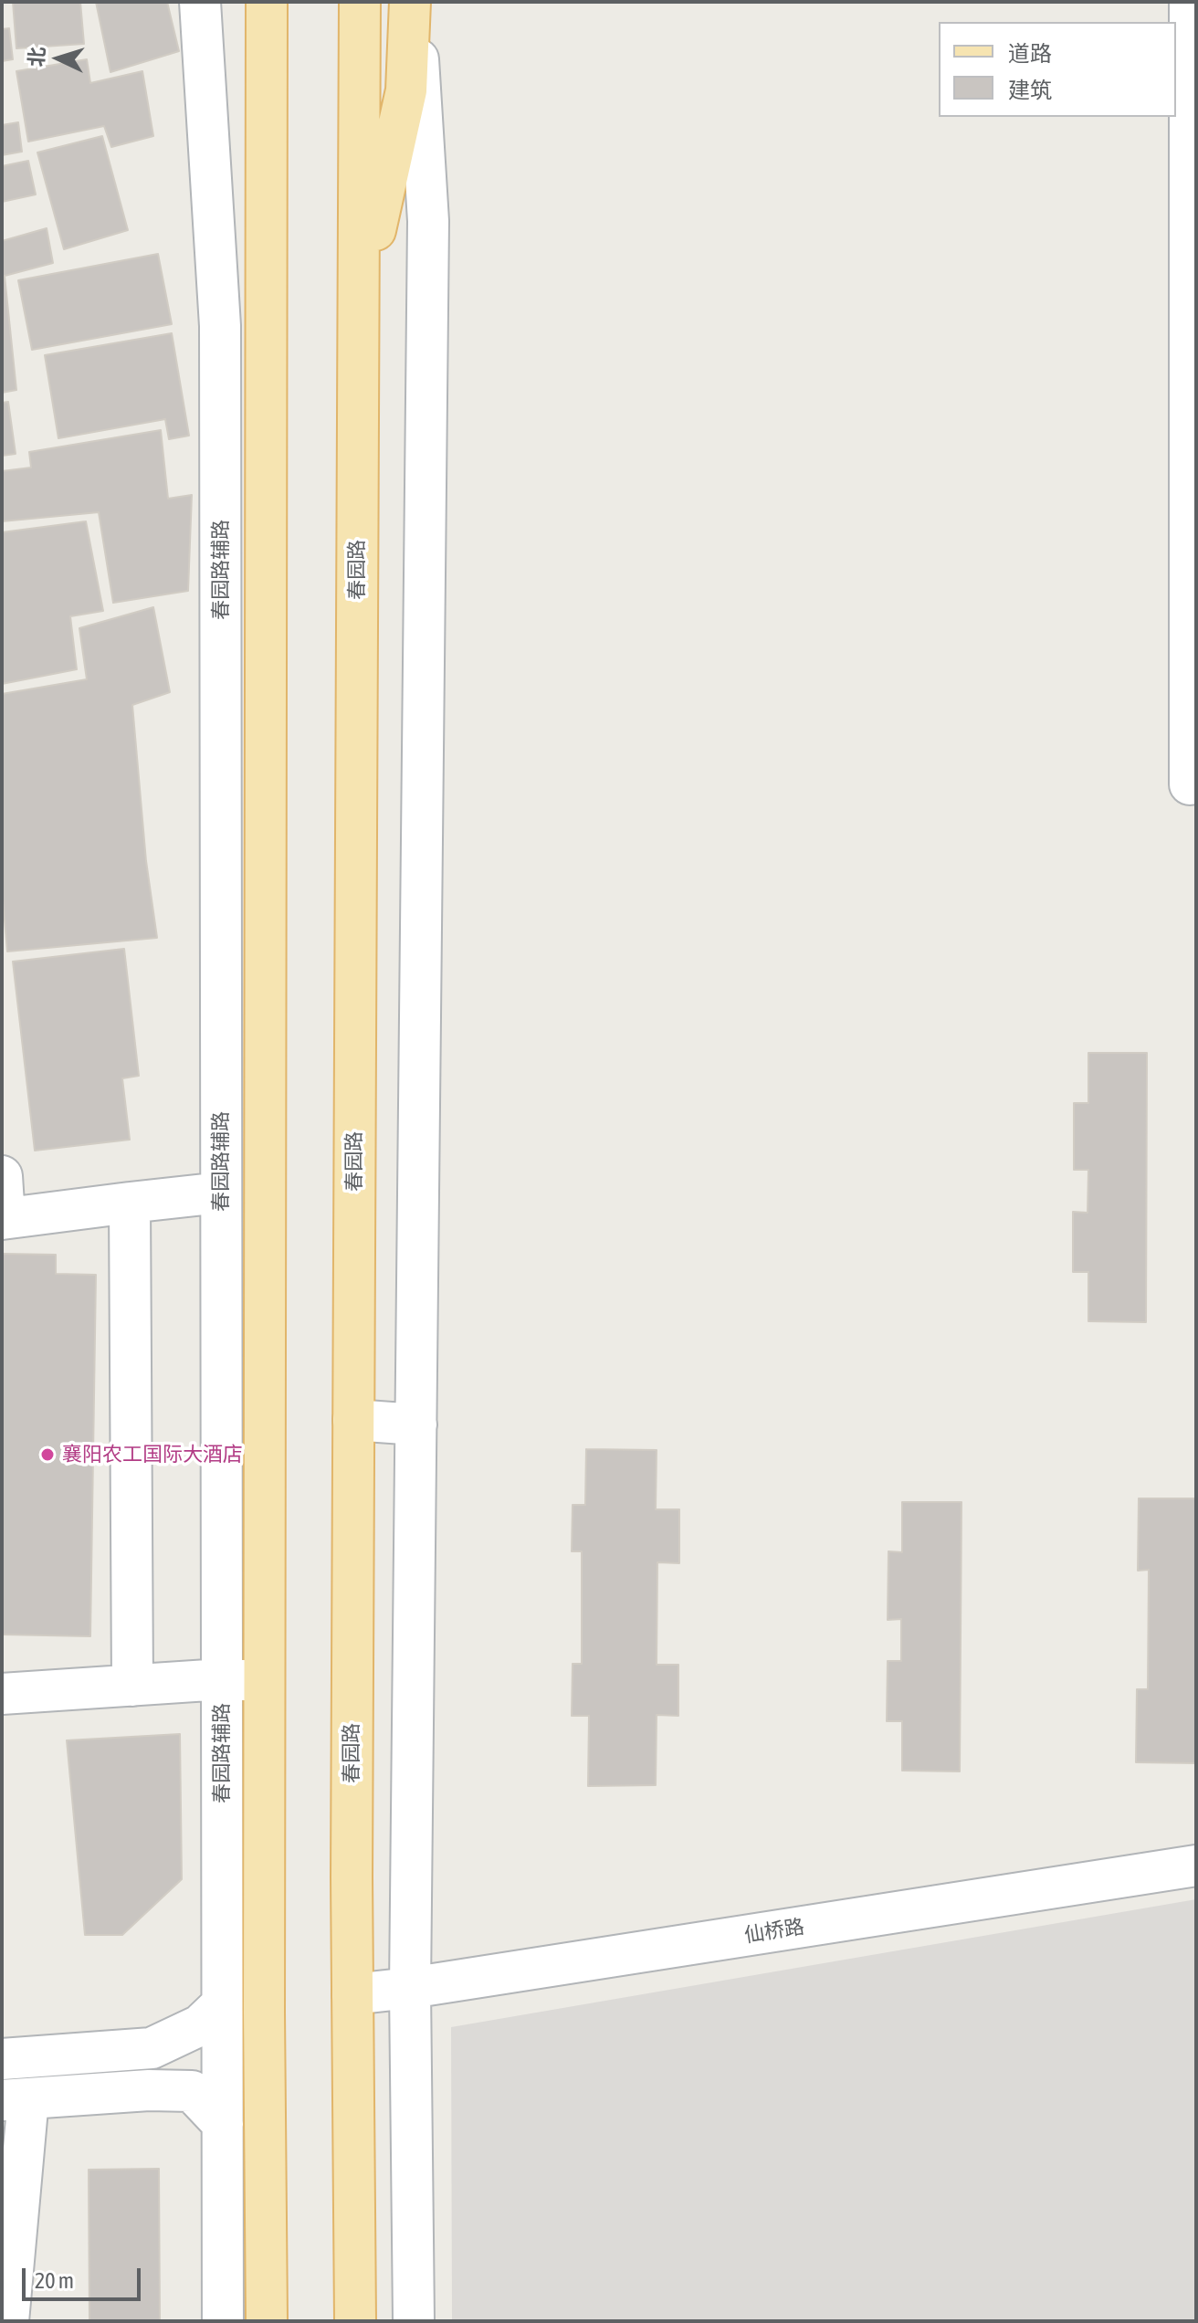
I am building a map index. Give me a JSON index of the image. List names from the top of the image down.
{
  "streets": {
    "main road": ["春园路"],
    "street": ["春园路辅路", "仙桥路"]
  },
  "crossings": [
    ["春园路", "仙桥路"]
  ],
  "places": ["襄阳农工国际大酒店"],
  "legend": ["道路", "建筑"],
  "scale_bar": "20 m",
  "north": "left"
}
